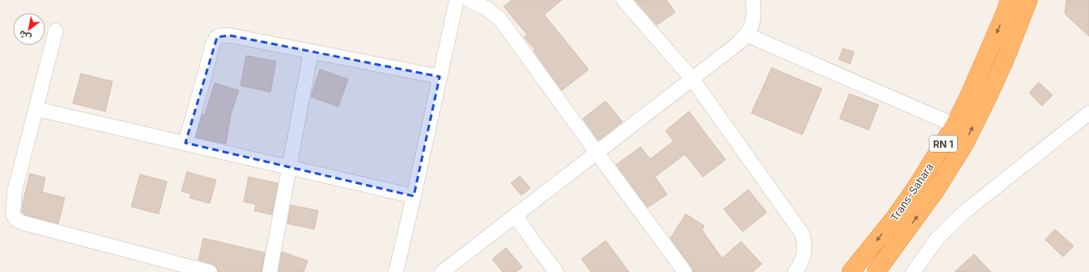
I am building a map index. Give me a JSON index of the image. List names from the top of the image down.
{
  "streets": {
    "highway": ["RN 1", "Trans-Sahara"]
  },
  "north": "bottom left"
}
